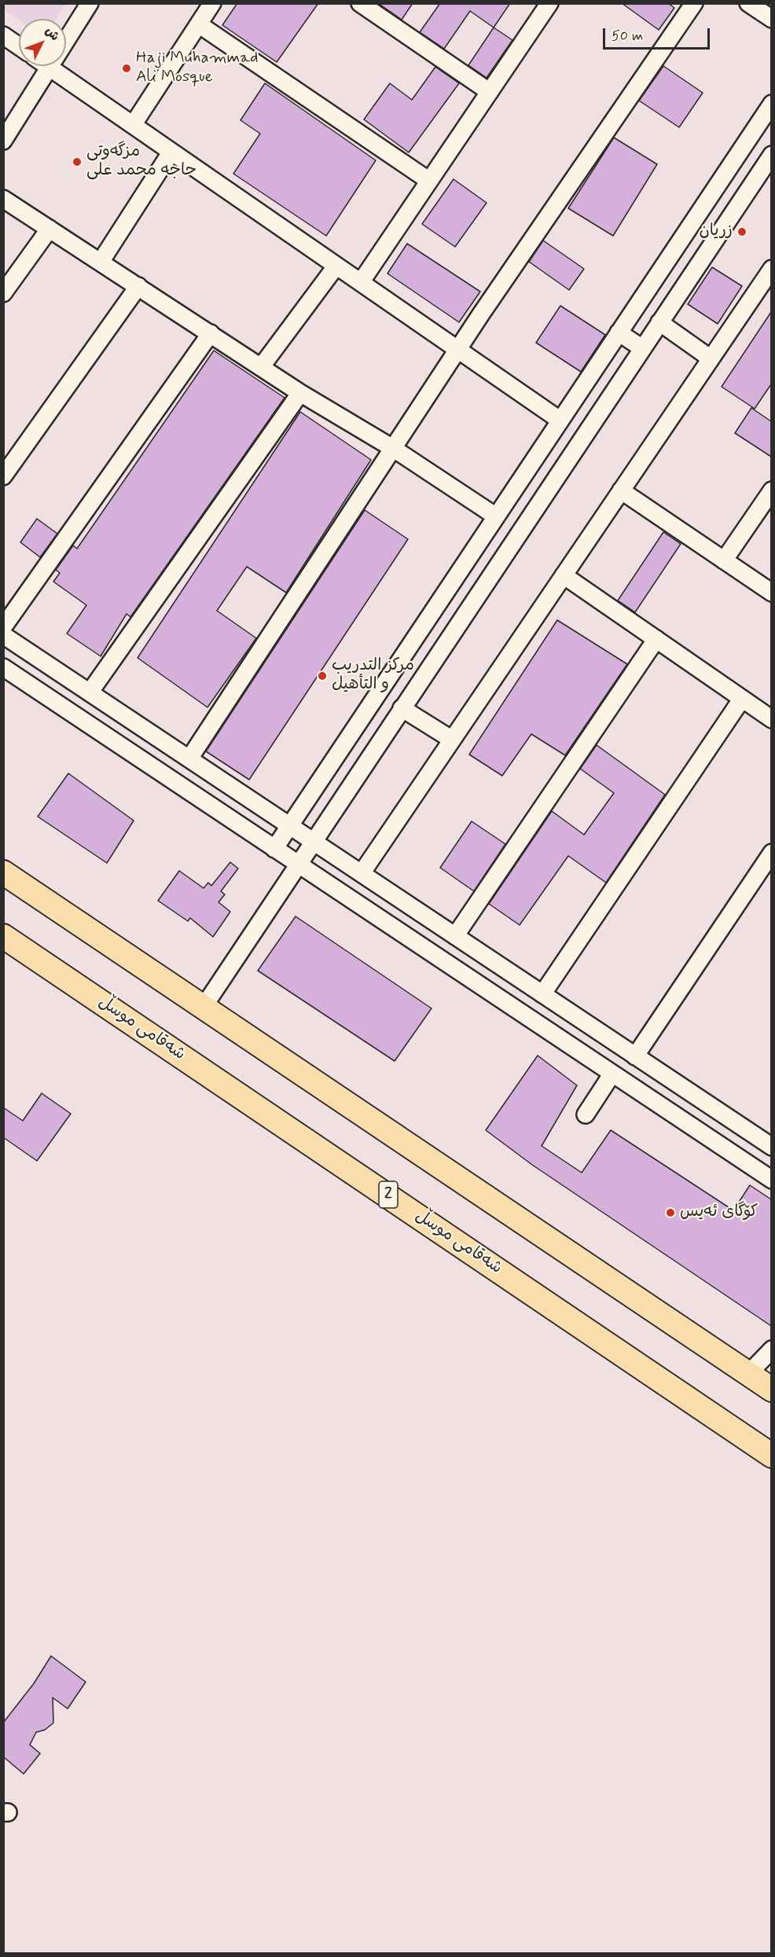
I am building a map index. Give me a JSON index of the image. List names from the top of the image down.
{
  "streets": {
    "highway": ["شەقامی موسڵ", "2"]
  },
  "places": [
    "Haji Muhammad Ali Mosque",
    "مزگه‌وتی حاجه‌ محمد علی",
    "زریان",
    "مركز التدريب و التأهيل",
    "کۆگای ئەیس"
  ],
  "scale_bar": "50 m",
  "north": "top right"
}
